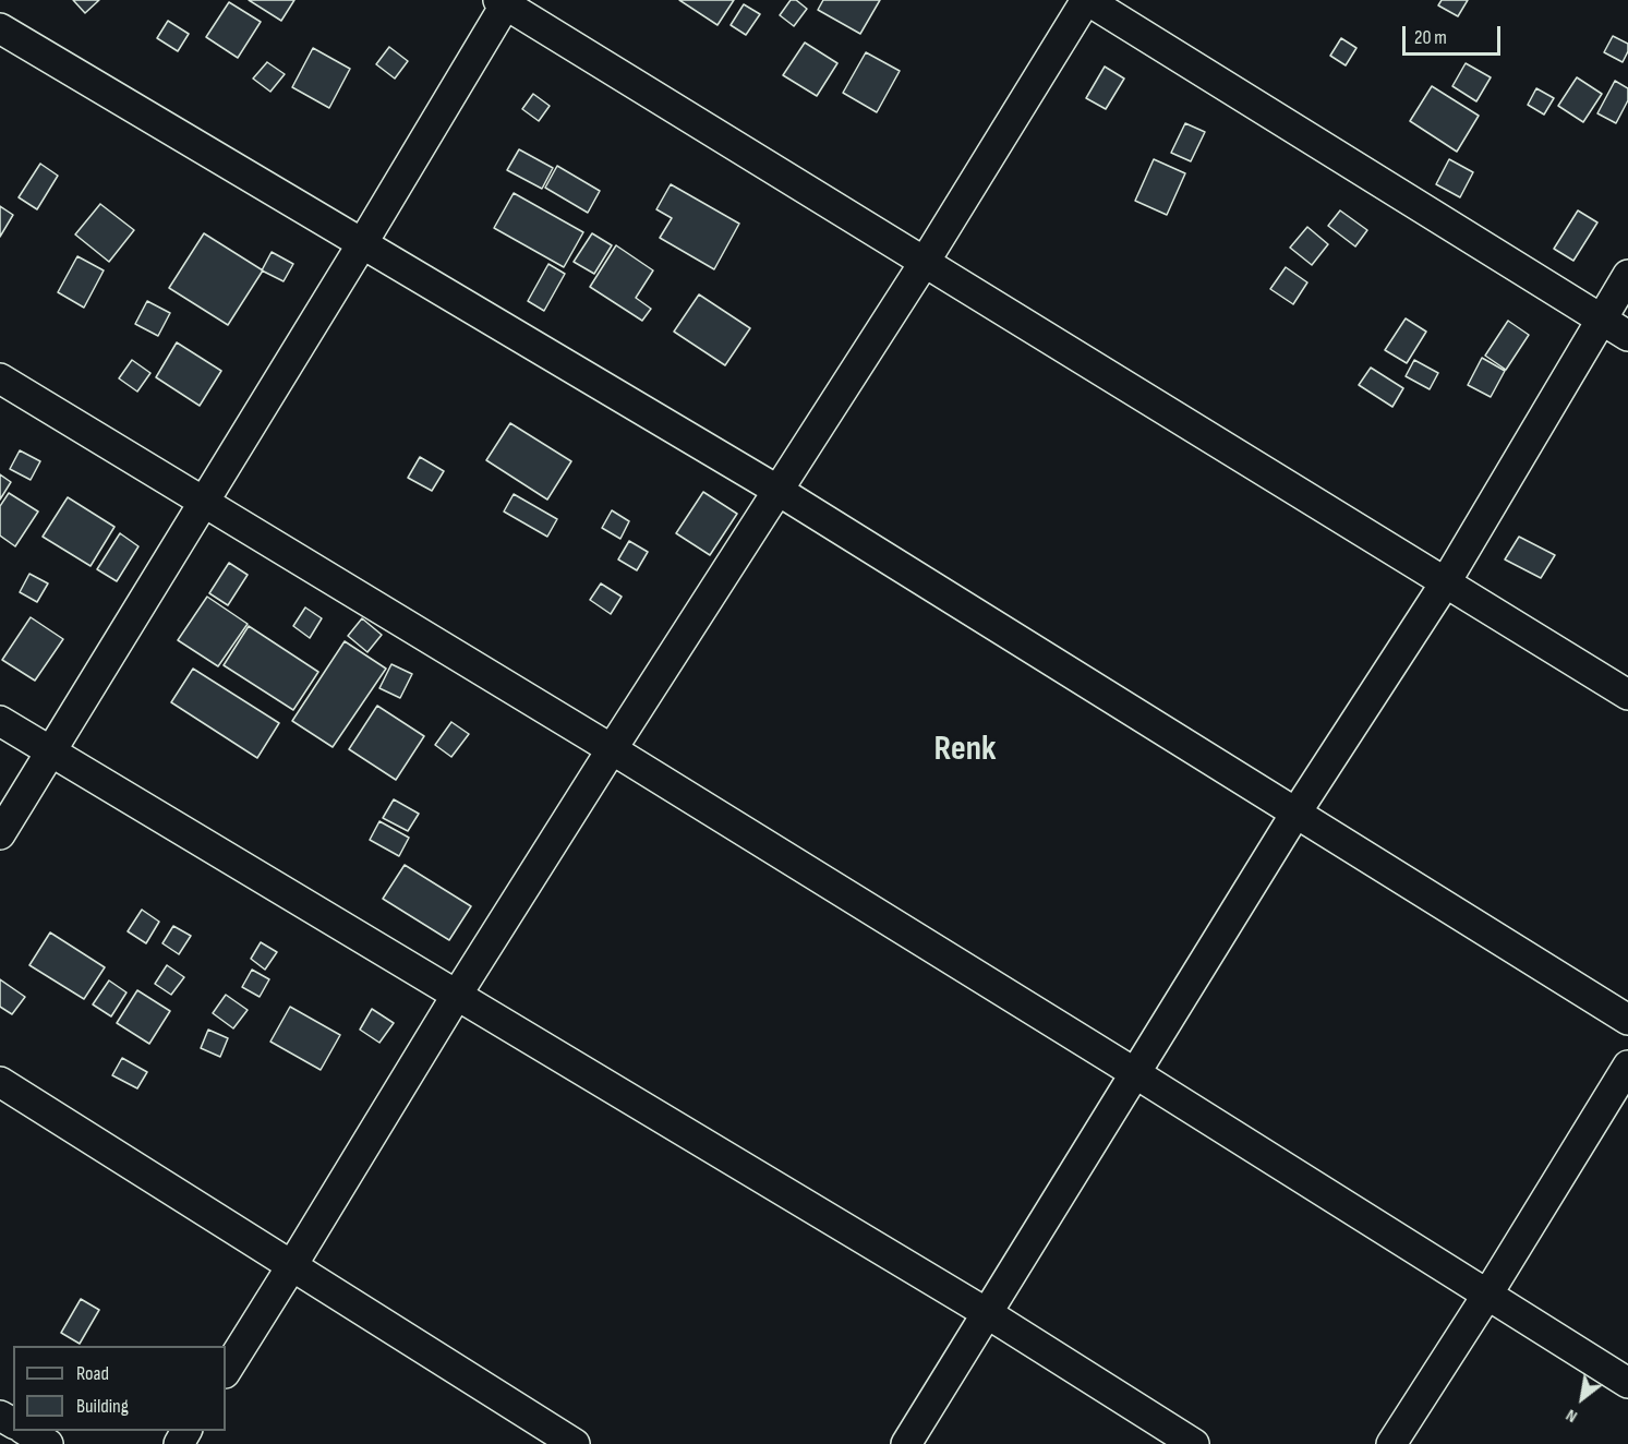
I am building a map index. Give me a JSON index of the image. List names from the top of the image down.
{
  "districts": ["Renk"],
  "legend": ["Road", "Building"],
  "scale_bar": "20 m",
  "north": "bottom left"
}
